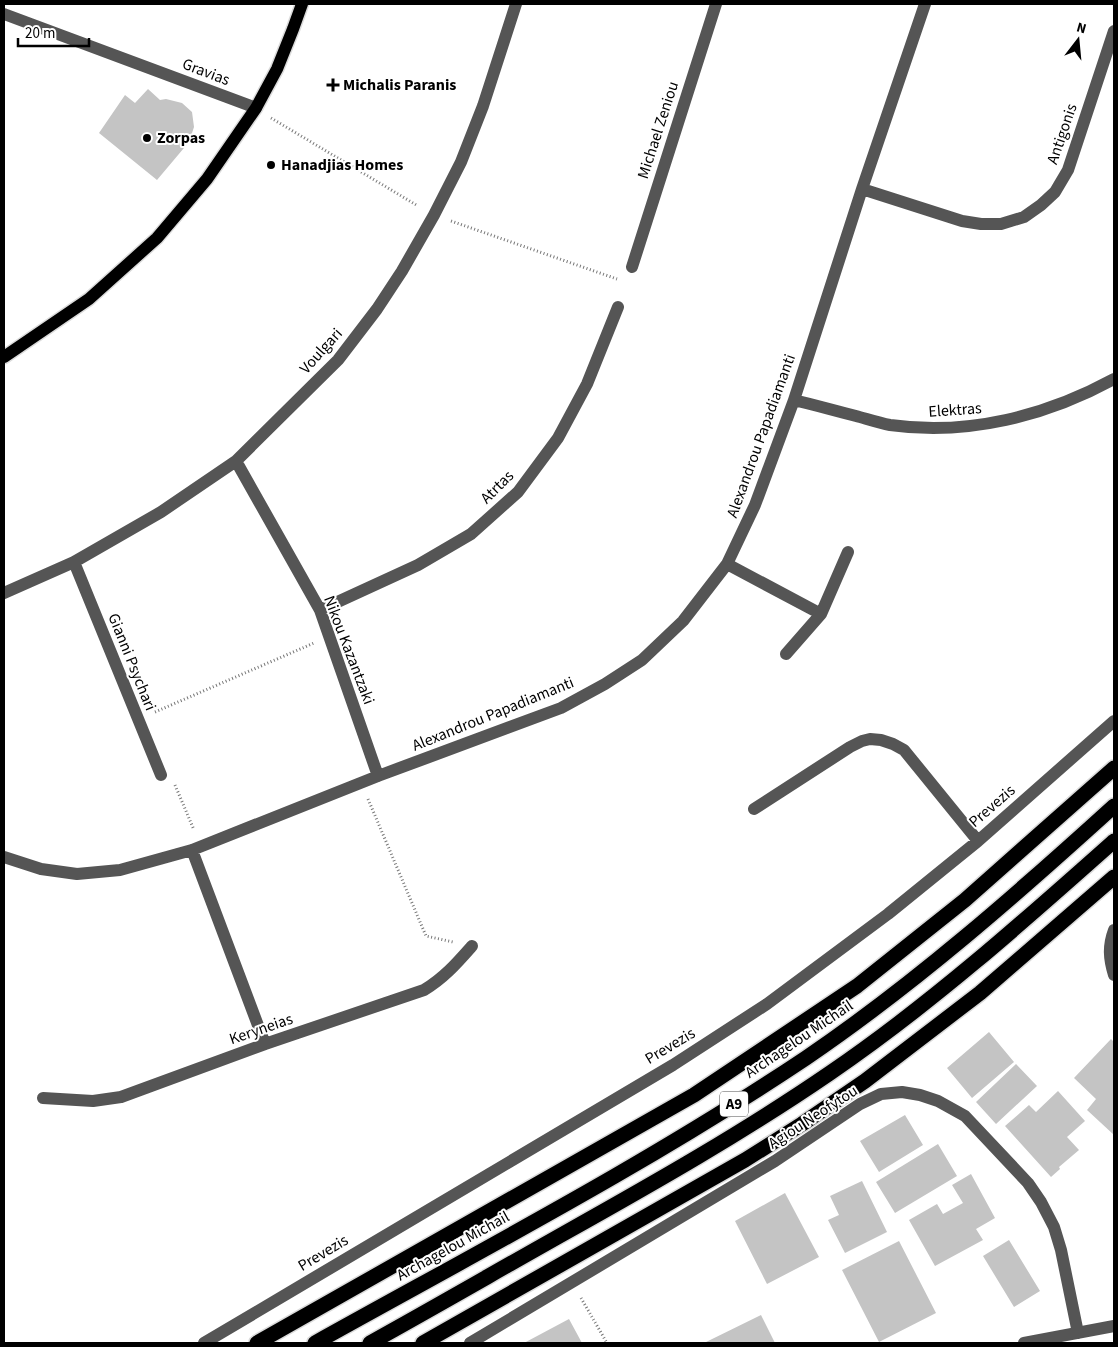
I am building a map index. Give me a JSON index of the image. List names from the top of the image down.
{
  "streets": {
    "highway": ["Archagelou Michail", "A9"],
    "street": [
      "Gravias",
      "Michael Zeniou",
      "Antigonis",
      "Voulgari",
      "Elektras",
      "Alexandrou Papadiamanti",
      "Atrtas",
      "Nikou Kazantzaki",
      "Gianni Psychari",
      "Prevezis",
      "Keryneias",
      "Agiou Neofytou"
    ]
  },
  "crossings": [
    ["Antigonis", "Alexandrou Papadiamanti"],
    ["Voulgari", "Nikou Kazantzaki"],
    ["Voulgari", "Gianni Psychari"],
    ["Elektras", "Alexandrou Papadiamanti"],
    ["Alexandrou Papadiamanti", "Nikou Kazantzaki"],
    ["Atrtas", "Nikou Kazantzaki"]
  ],
  "places": {
    "health": ["Michalis Paranis"],
    "other": ["Zorpas", "Hanadjias Homes"]
  },
  "scale_bar": "20 m",
  "north": "top"
}
